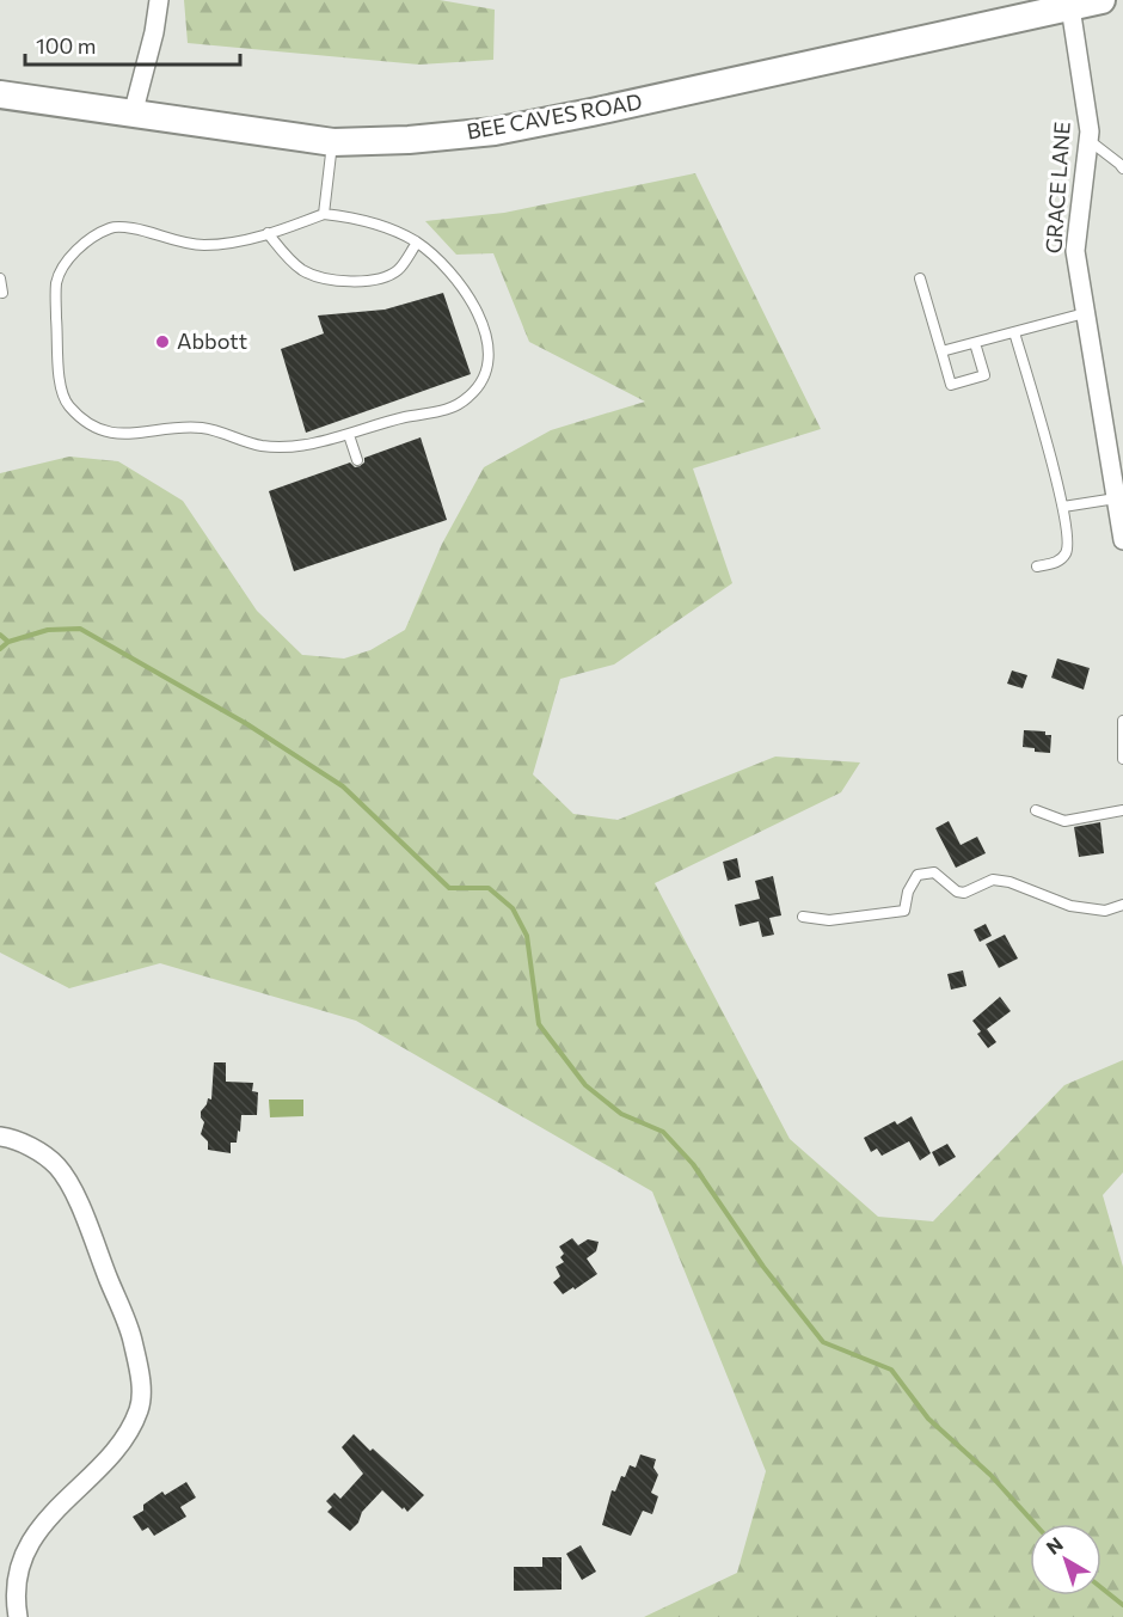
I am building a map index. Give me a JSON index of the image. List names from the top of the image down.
{
  "streets": {
    "main road": ["BEE CAVES ROAD"],
    "street": ["GRACE LANE"]
  },
  "crossings": [
    ["BEE CAVES ROAD", "GRACE LANE"]
  ],
  "places": ["Abbott"],
  "scale_bar": "100 m",
  "north": "top left"
}
